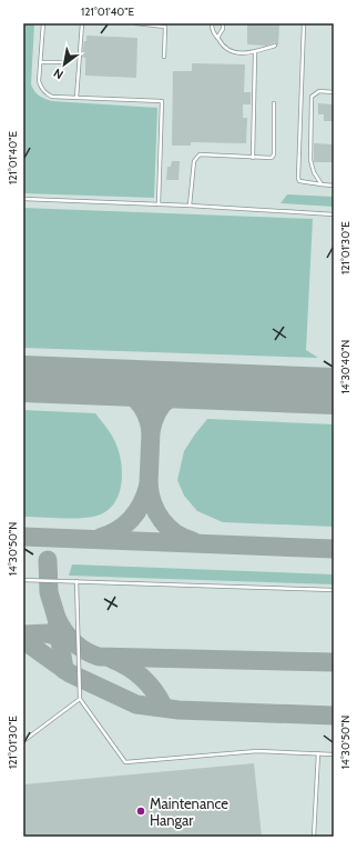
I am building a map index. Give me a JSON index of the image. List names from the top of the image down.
{
  "places": ["Maintenance Hangar"],
  "north": "bottom left",
  "coordinates": [
    "121°01'40\"E",
    "121°01'30\"E",
    "14°30'40\"N",
    "14°30'50\"N"
  ]
}
